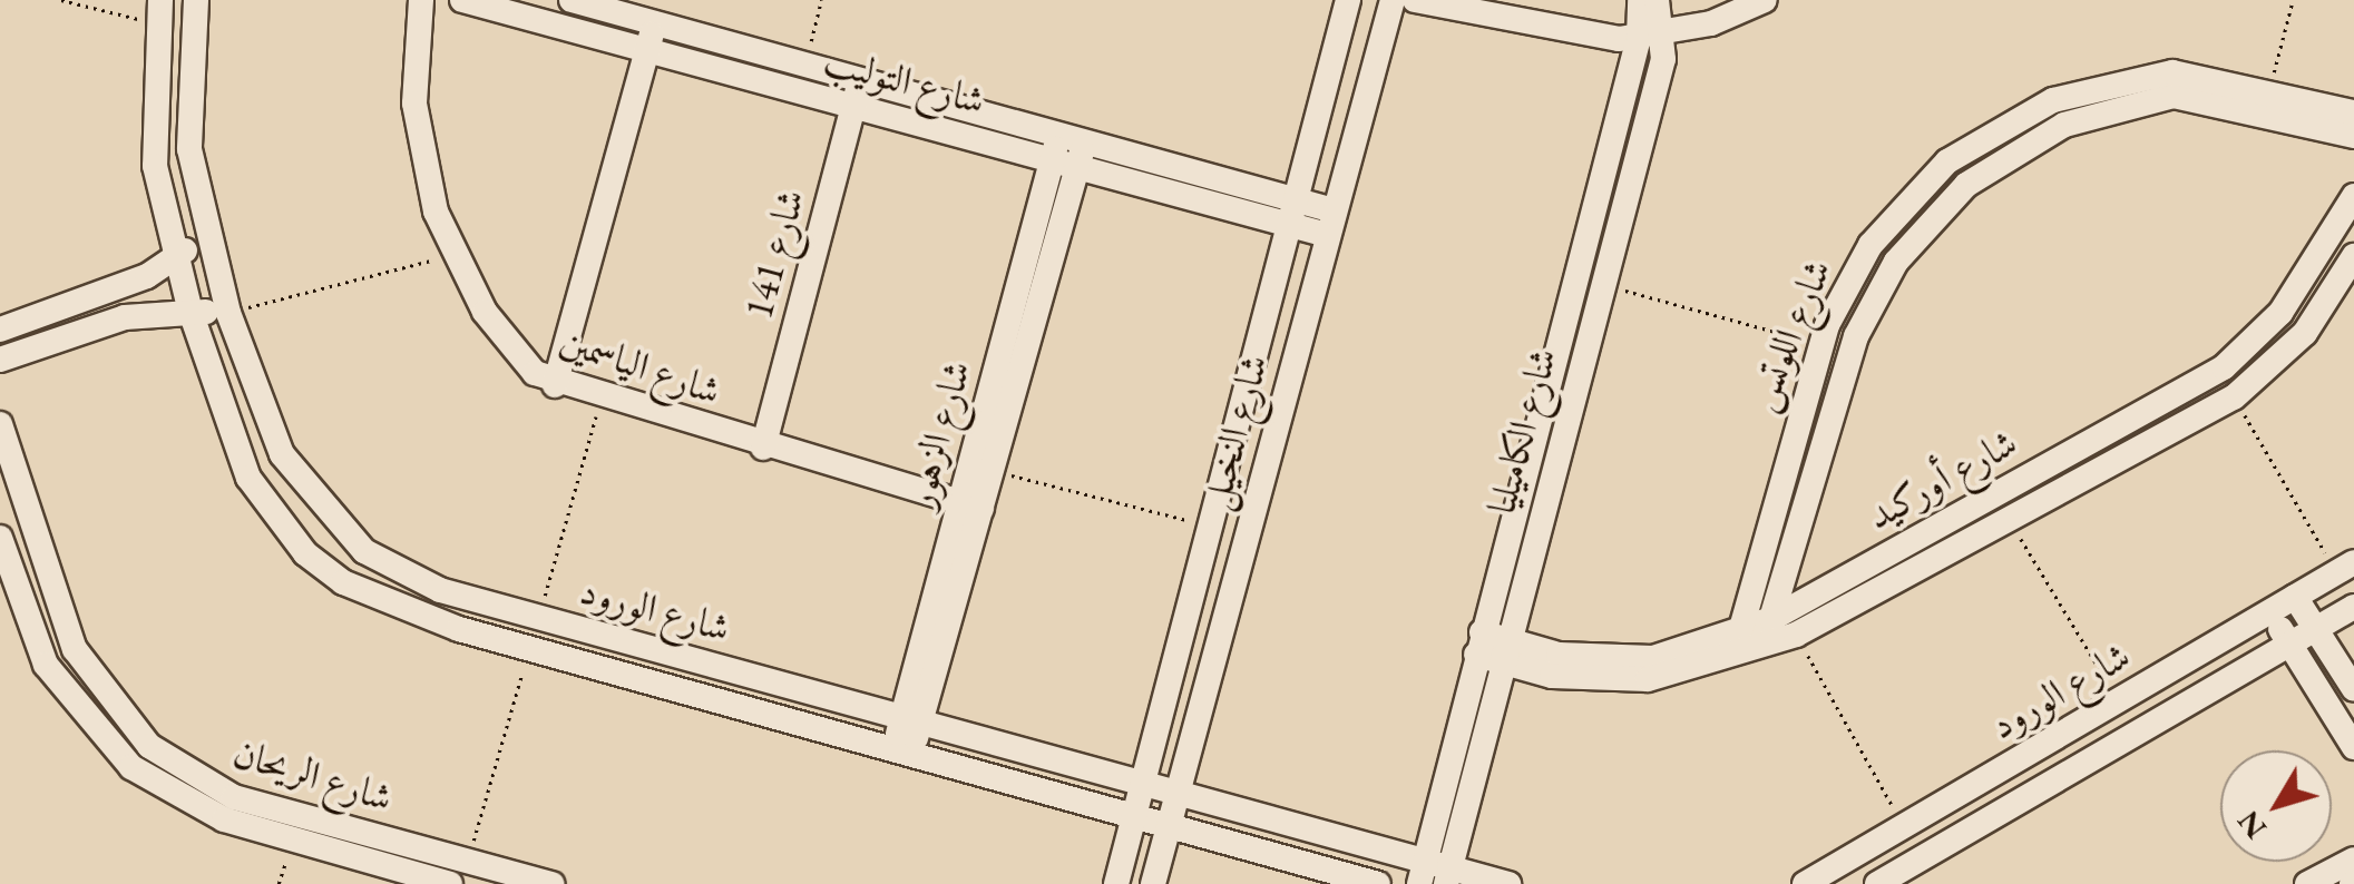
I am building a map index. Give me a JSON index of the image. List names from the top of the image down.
{
  "streets": {
    "street": [
      "شارع التوليب",
      "شارع 141",
      "شارع اللوتس",
      "شارع الياسمين",
      "شارع الكاميليا",
      "شارع النخيل",
      "شارع الزهور",
      "شارع أوركيد",
      "شارع الورود",
      "شارع الريحان"
    ]
  },
  "crossings": [
    ["شارع التوليب", "شارع 141"],
    ["شارع التوليب", "شارع النخيل"],
    ["شارع التوليب", "شارع الزهور"],
    ["شارع 141", "شارع الياسمين"],
    ["شارع اللوتس", "شارع أوركيد"],
    ["شارع الياسمين", "شارع الزهور"],
    ["شارع الكاميليا", "شارع أوركيد"],
    ["شارع الكاميليا", "شارع الورود"],
    ["شارع النخيل", "شارع الورود"],
    ["شارع الزهور", "شارع الورود"]
  ],
  "north": "bottom left"
}
